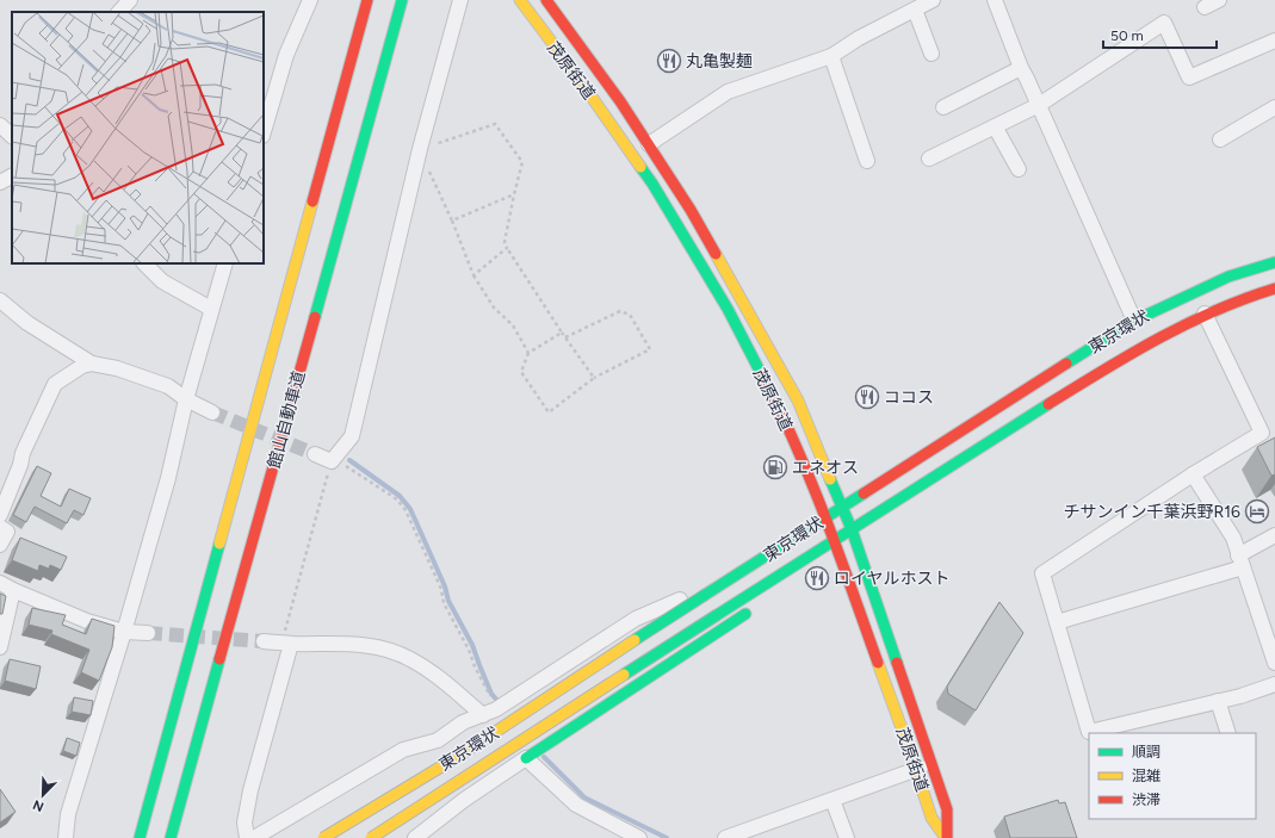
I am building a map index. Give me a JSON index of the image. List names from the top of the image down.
{
  "streets": {
    "main road": ["茂原街道", "東京環状", "館山自動車道"]
  },
  "crossings": [
    ["茂原街道", "東京環状"]
  ],
  "places": {
    "restaurant": ["丸亀製麺", "ココス", "ロイヤルホスト"],
    "fuel station": ["エネオス"],
    "hotel": ["チサンイン千葉浜野R16"]
  },
  "legend": ["順調", "混雑", "渋滞"],
  "scale_bar": "50 m",
  "north": "bottom left"
}
